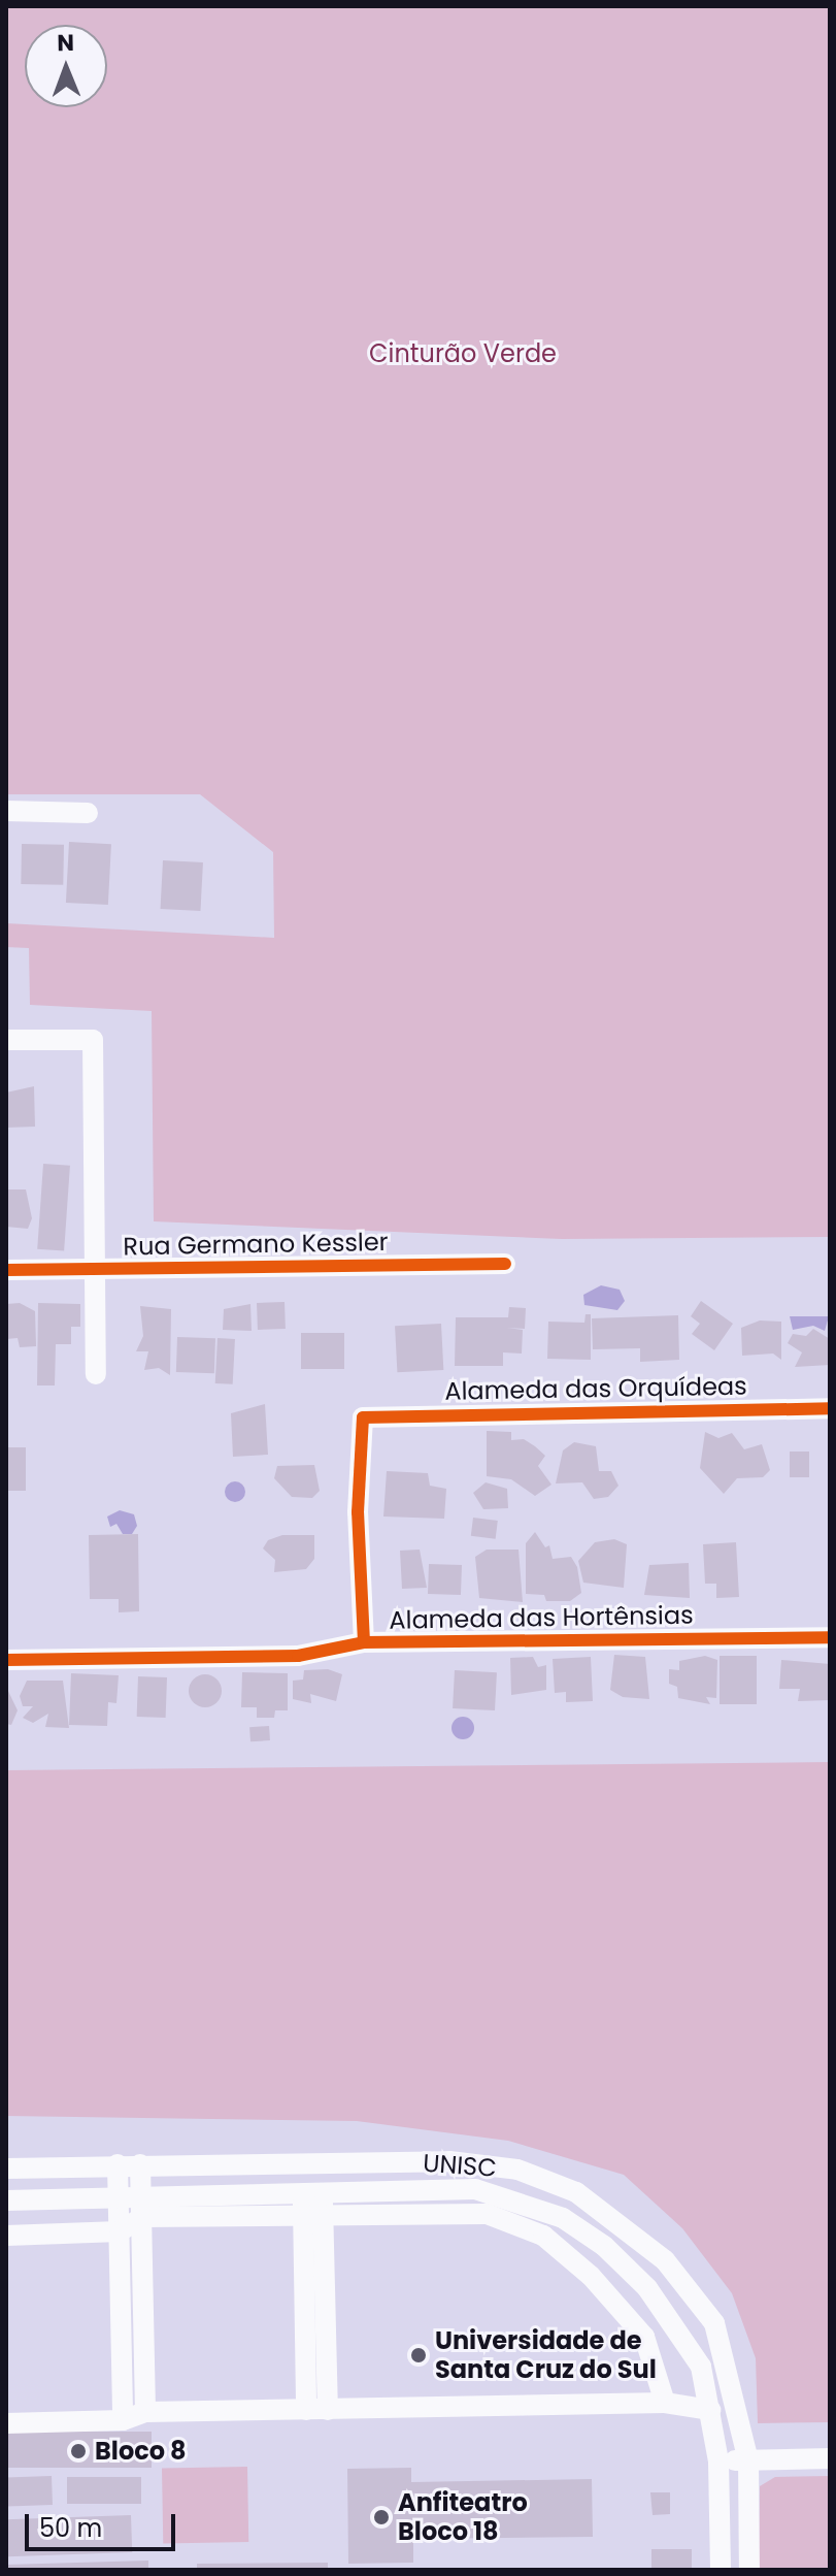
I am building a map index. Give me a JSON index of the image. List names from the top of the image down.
{
  "streets": {
    "street": [
      "Rua Germano Kessler",
      "Alameda das Orquídeas",
      "Alameda das Hortênsias",
      "UNISC"
    ]
  },
  "crossings": [
    ["Alameda das Orquídeas", "Alameda das Hortênsias"]
  ],
  "parks": ["Cinturão Verde"],
  "places": ["Universidade de Santa Cruz do Sul", "Bloco 8", "Anfiteatro Bloco 18"],
  "scale_bar": "50 m",
  "north": "top"
}
